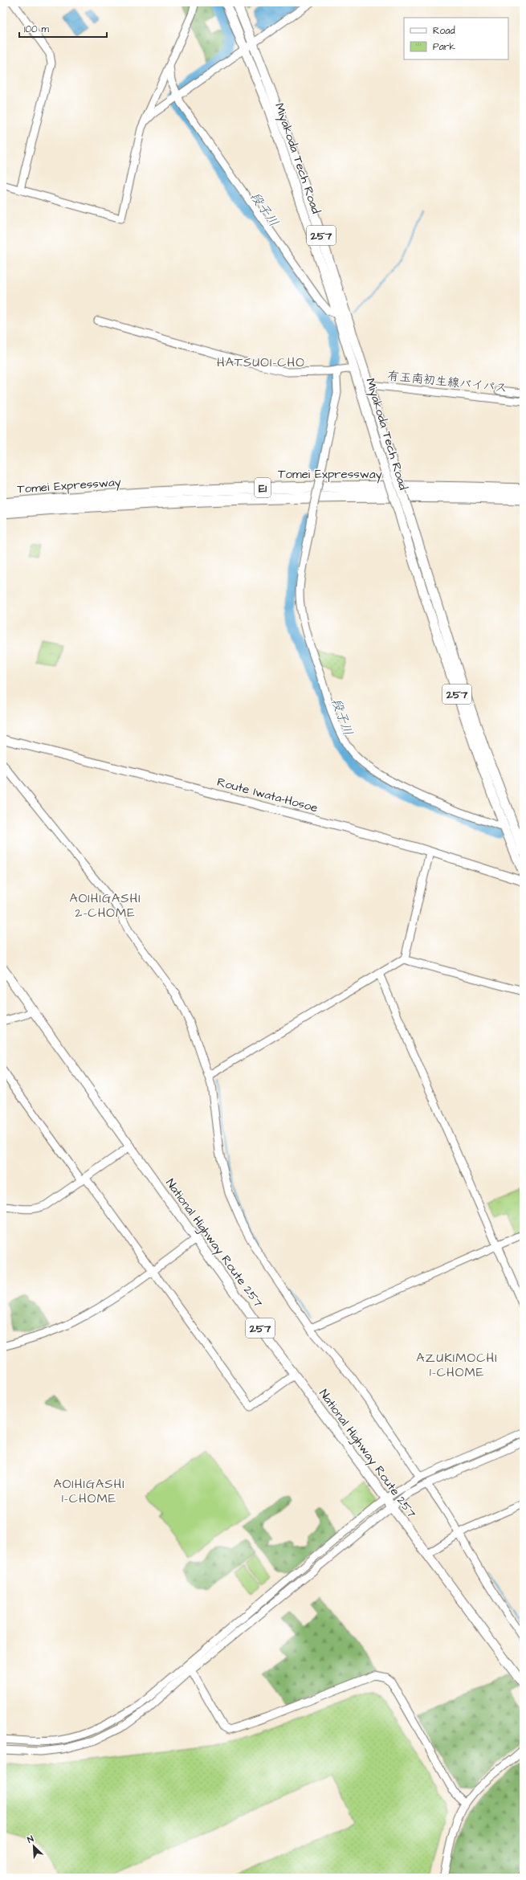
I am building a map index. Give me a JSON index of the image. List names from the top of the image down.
{
  "streets": {
    "highway": [
      "Miyakoda Tech Road",
      "257",
      "Tomei Expressway",
      "E1",
      "National Highway Route 257"
    ],
    "main road": ["Route Iwata-Hosoe"],
    "street": ["有玉南初生線バイパス"]
  },
  "crossings": [
    ["Miyakoda Tech Road", "有玉南初生線バイパス"]
  ],
  "districts": [
    "HATSUOI-CHO",
    "AOIHIGASHI 2-CHOME",
    "AZUKIMOCHI 1-CHOME",
    "AOIHIGASHI 1-CHOME"
  ],
  "water": ["段子川"],
  "legend": ["Road", "Park"],
  "scale_bar": "100 m",
  "north": "top left"
}
